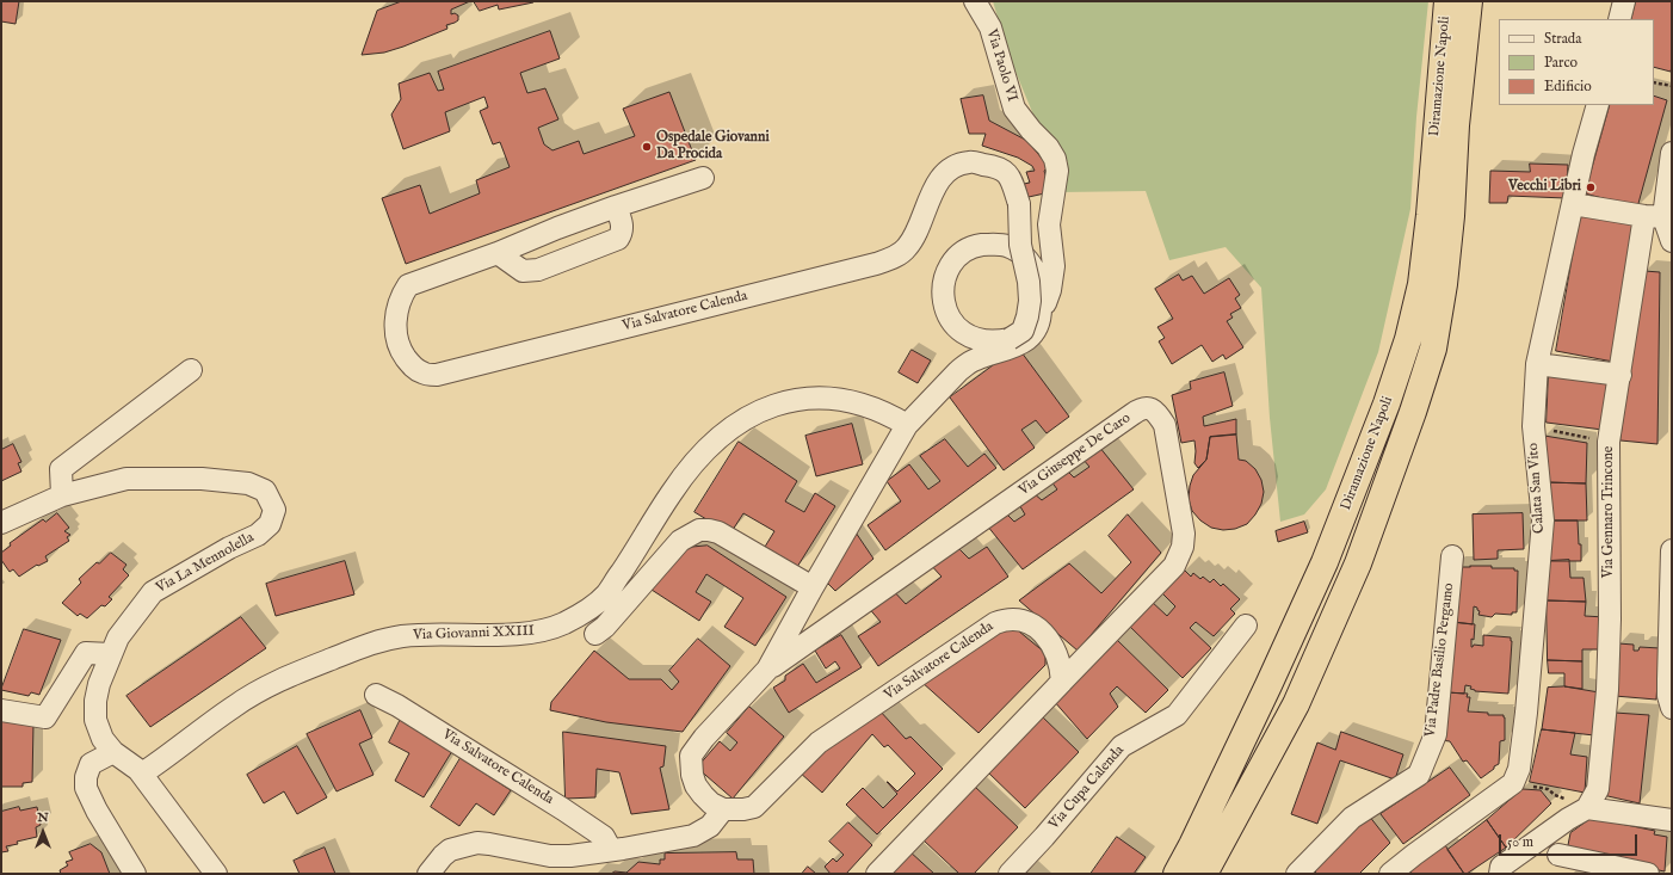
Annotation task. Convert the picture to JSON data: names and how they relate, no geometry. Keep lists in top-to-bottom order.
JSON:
{
  "streets": {
    "highway": ["Diramazione Napoli"],
    "street": [
      "Via Paolo VI",
      "Via Salvatore Calenda",
      "Via Giuseppe De Caro",
      "Calata San Vito",
      "Via Gennaro Trincone",
      "Via La Mennolella",
      "Via Giovanni XXIII",
      "Via Padre Basilio Pergamo",
      "Via Cupa Calenda"
    ]
  },
  "crossings": [
    ["Via Paolo VI", "Via Salvatore Calenda"],
    ["Via Salvatore Calenda", "Via Giuseppe De Caro"],
    ["Via La Mennolella", "Via Giovanni XXIII"]
  ],
  "places": ["Ospedale Giovanni Da Procida", "Vecchi Libri"],
  "legend": ["Strada", "Parco", "Edificio"],
  "scale_bar": "50 m",
  "north": "top"
}
